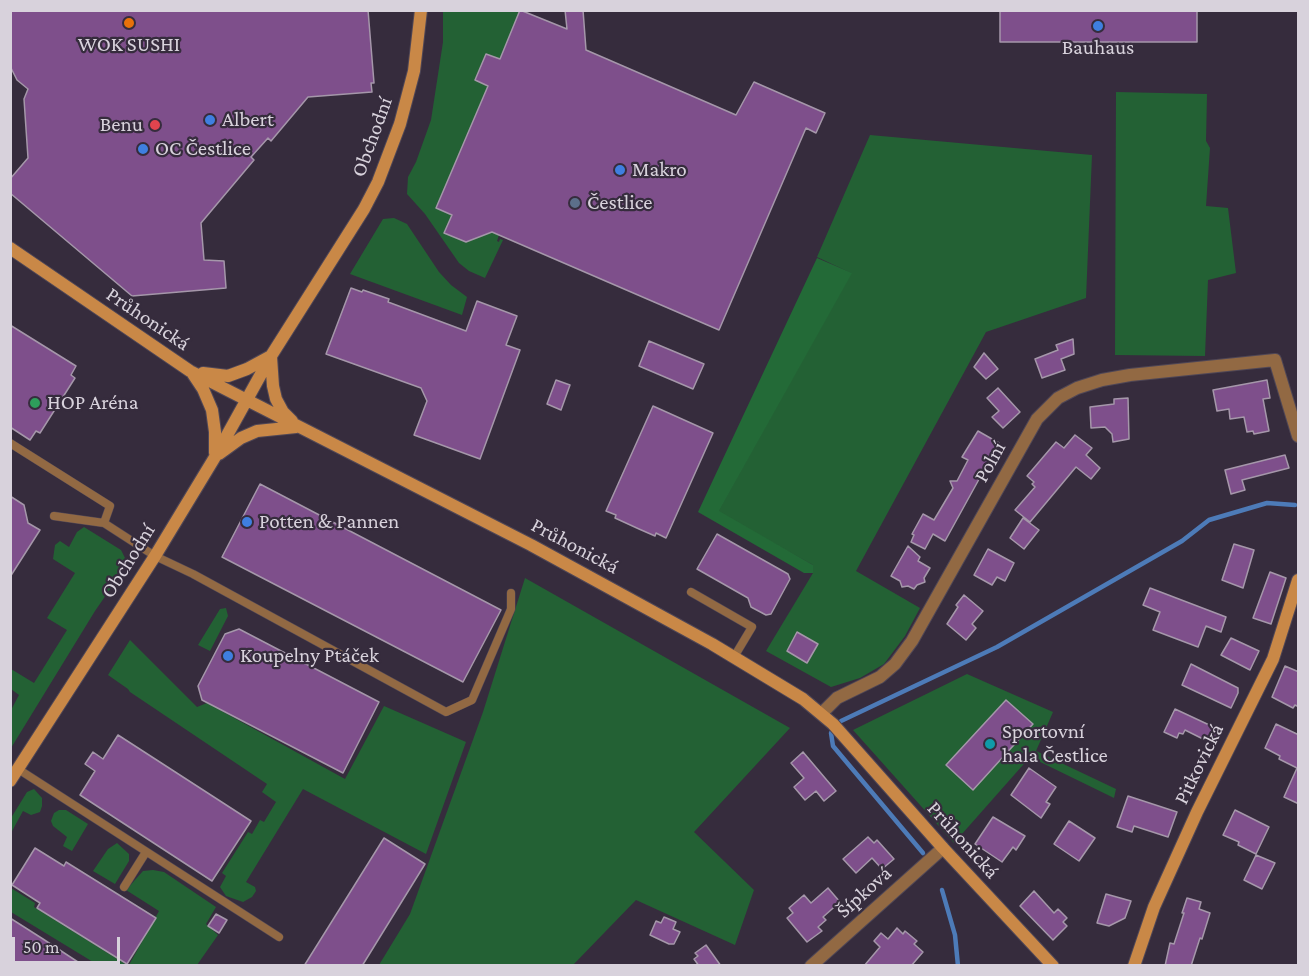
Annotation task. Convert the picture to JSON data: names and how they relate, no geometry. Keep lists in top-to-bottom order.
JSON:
{
  "streets": {
    "street": [
      "Obchodní",
      "Průhonická",
      "Polní",
      "Pitkovická",
      "Šípková"
    ]
  },
  "crossings": [
    ["Obchodní", "Průhonická"],
    ["Průhonická", "Polní"],
    ["Průhonická", "Šípková"]
  ],
  "places": [
    "WOK SUSHI",
    "Bauhaus",
    "Albert",
    "Benu",
    "OC Čestlice",
    "Makro",
    "Čestlice",
    "HOP Aréna",
    "Potten & Pannen",
    "Koupelny Ptáček",
    "Sportovní hala Čestlice"
  ],
  "scale_bar": "50 m"
}
